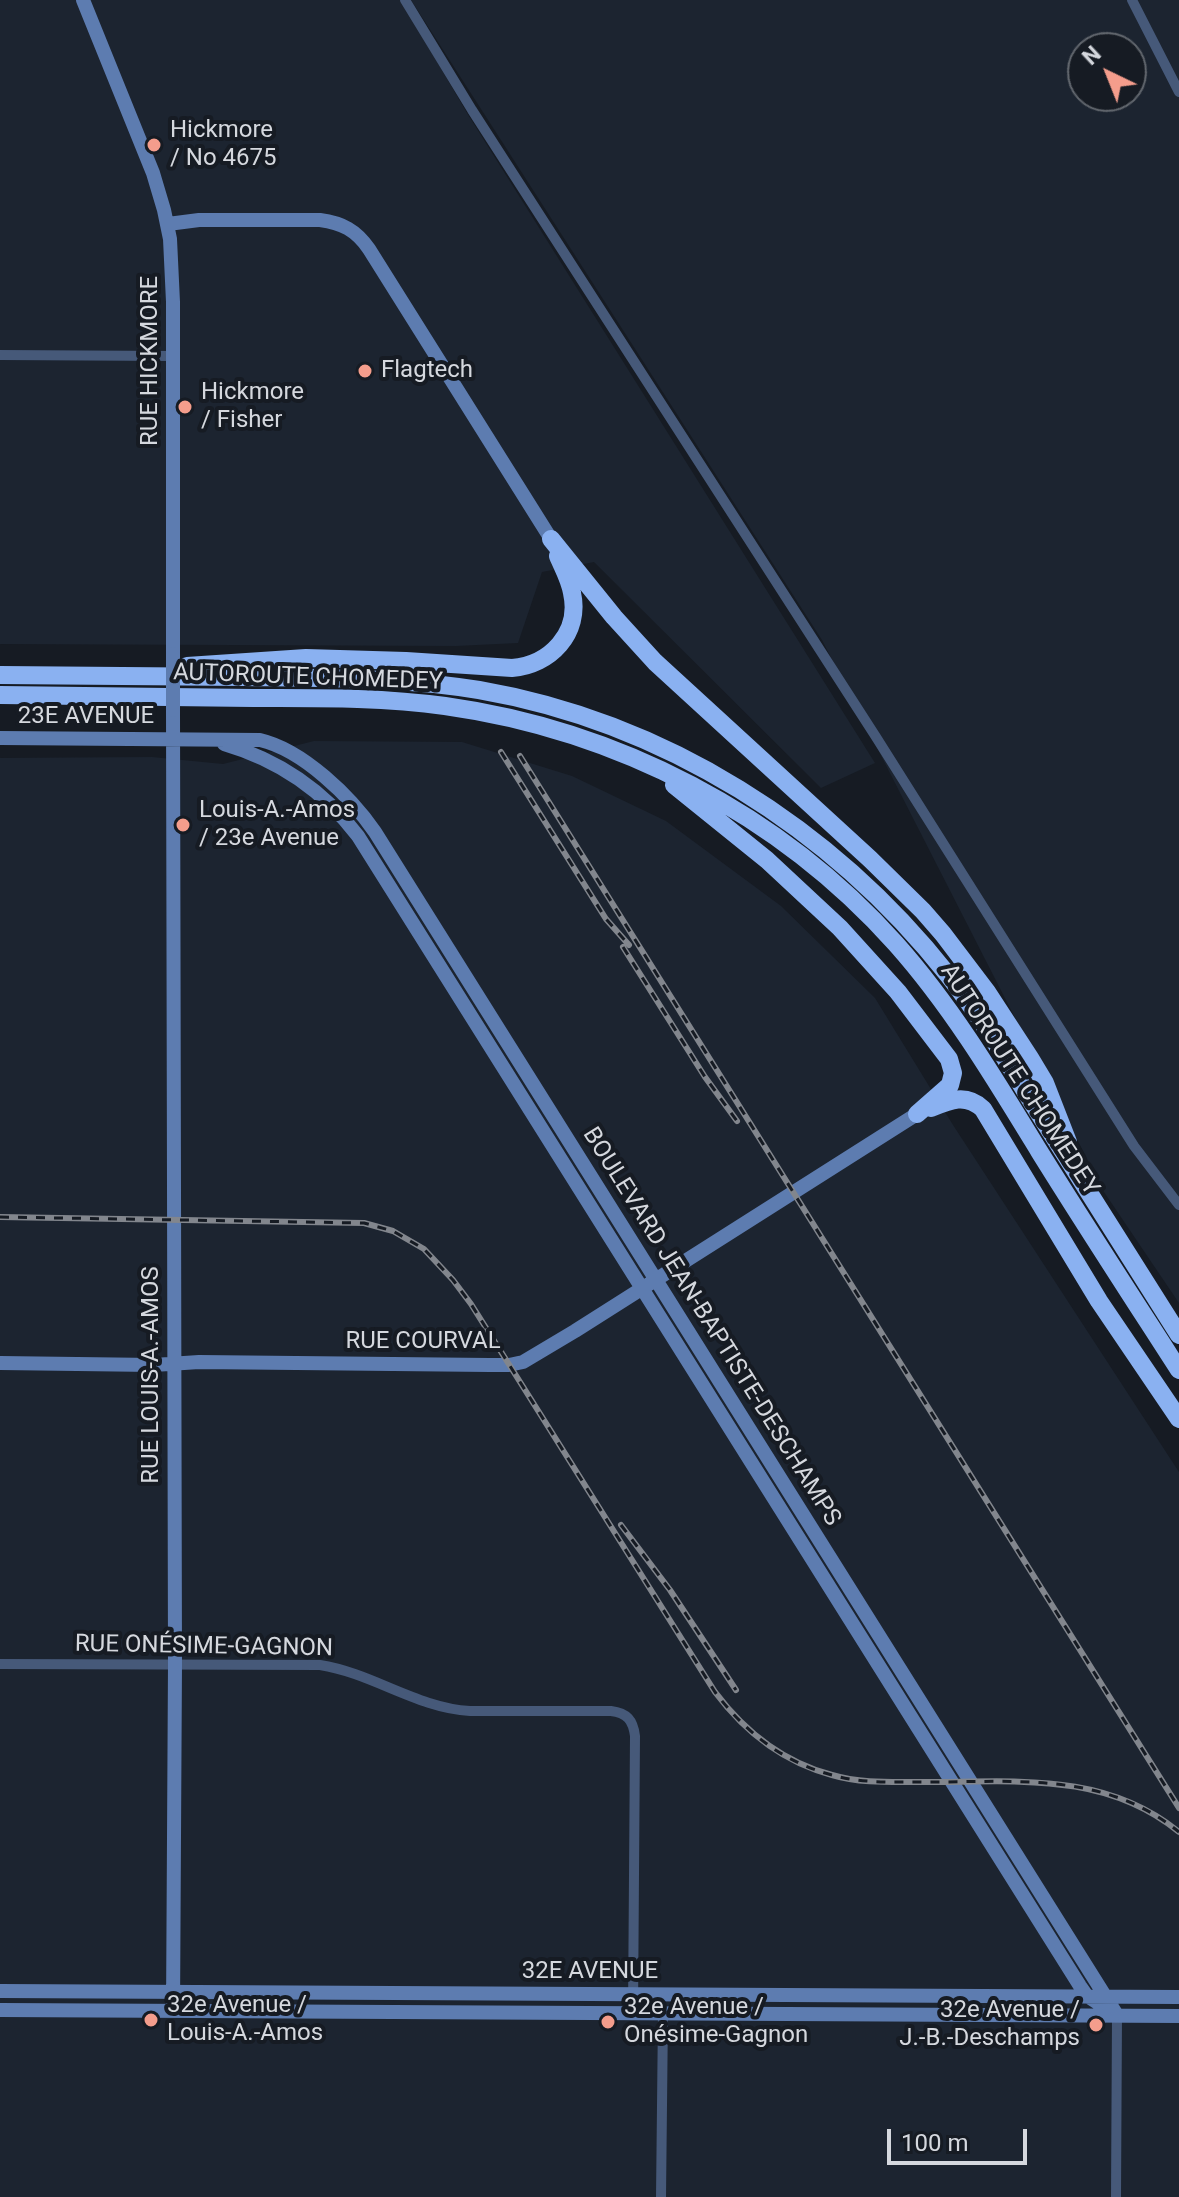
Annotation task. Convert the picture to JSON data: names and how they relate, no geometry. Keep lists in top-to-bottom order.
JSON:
{
  "streets": {
    "highway": ["AUTOROUTE CHOMEDEY"],
    "street": [
      "RUE HICKMORE",
      "23E AVENUE",
      "BOULEVARD JEAN-BAPTISTE-DESCHAMPS",
      "RUE COURVAL",
      "RUE LOUIS-A.-AMOS",
      "RUE ONÉSIME-GAGNON",
      "32E AVENUE"
    ]
  },
  "crossings": [
    ["RUE HICKMORE", "23E AVENUE"],
    ["RUE HICKMORE", "BOULEVARD JEAN-BAPTISTE-DESCHAMPS"],
    ["RUE HICKMORE", "RUE LOUIS-A.-AMOS"],
    ["23E AVENUE", "BOULEVARD JEAN-BAPTISTE-DESCHAMPS"],
    ["23E AVENUE", "RUE LOUIS-A.-AMOS"],
    ["BOULEVARD JEAN-BAPTISTE-DESCHAMPS", "RUE COURVAL"],
    ["BOULEVARD JEAN-BAPTISTE-DESCHAMPS", "RUE LOUIS-A.-AMOS"],
    ["BOULEVARD JEAN-BAPTISTE-DESCHAMPS", "32E AVENUE"],
    ["RUE COURVAL", "RUE LOUIS-A.-AMOS"],
    ["RUE LOUIS-A.-AMOS", "RUE ONÉSIME-GAGNON"],
    ["RUE LOUIS-A.-AMOS", "32E AVENUE"],
    ["RUE ONÉSIME-GAGNON", "32E AVENUE"]
  ],
  "places": [
    "Hickmore / No 4675",
    "Flagtech",
    "Hickmore / Fisher",
    "Louis-A.-Amos / 23e Avenue",
    "32e Avenue / Louis-A.-Amos",
    "32e Avenue / Onésime-Gagnon",
    "32e Avenue / J.-B.-Deschamps"
  ],
  "scale_bar": "100 m",
  "north": "top left"
}
